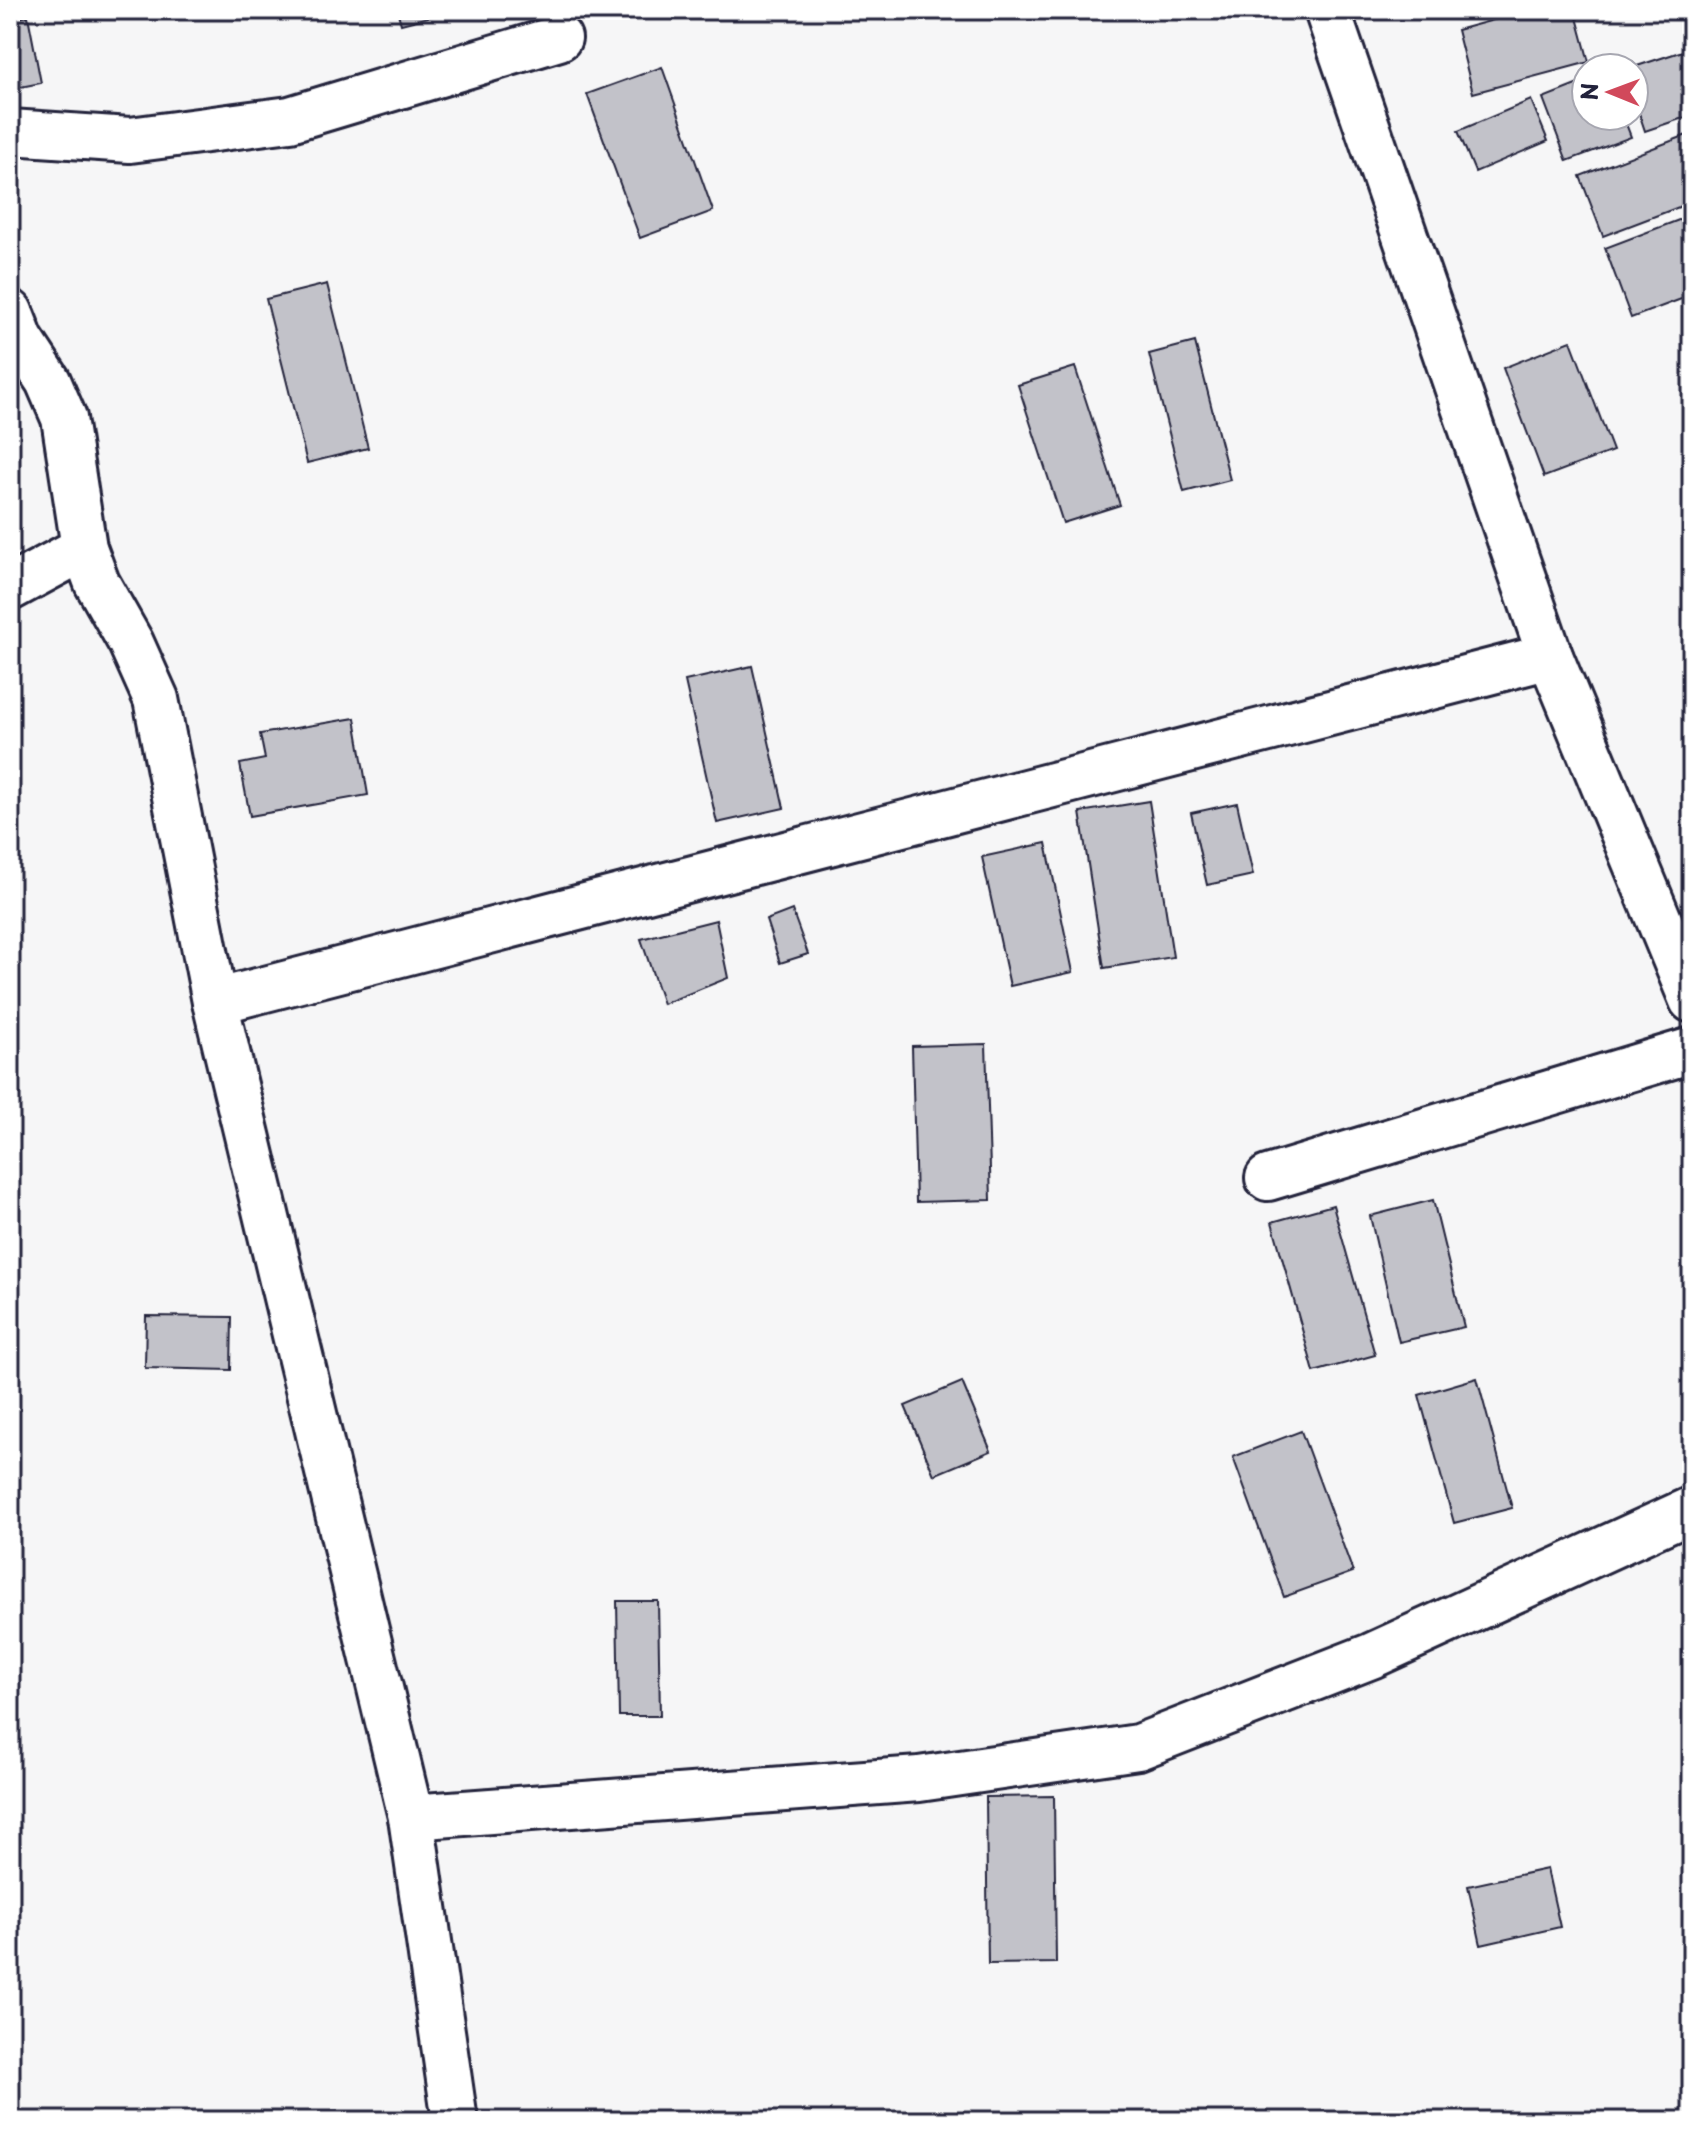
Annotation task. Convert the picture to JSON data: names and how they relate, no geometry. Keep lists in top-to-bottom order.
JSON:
{
  "north": "left"
}
